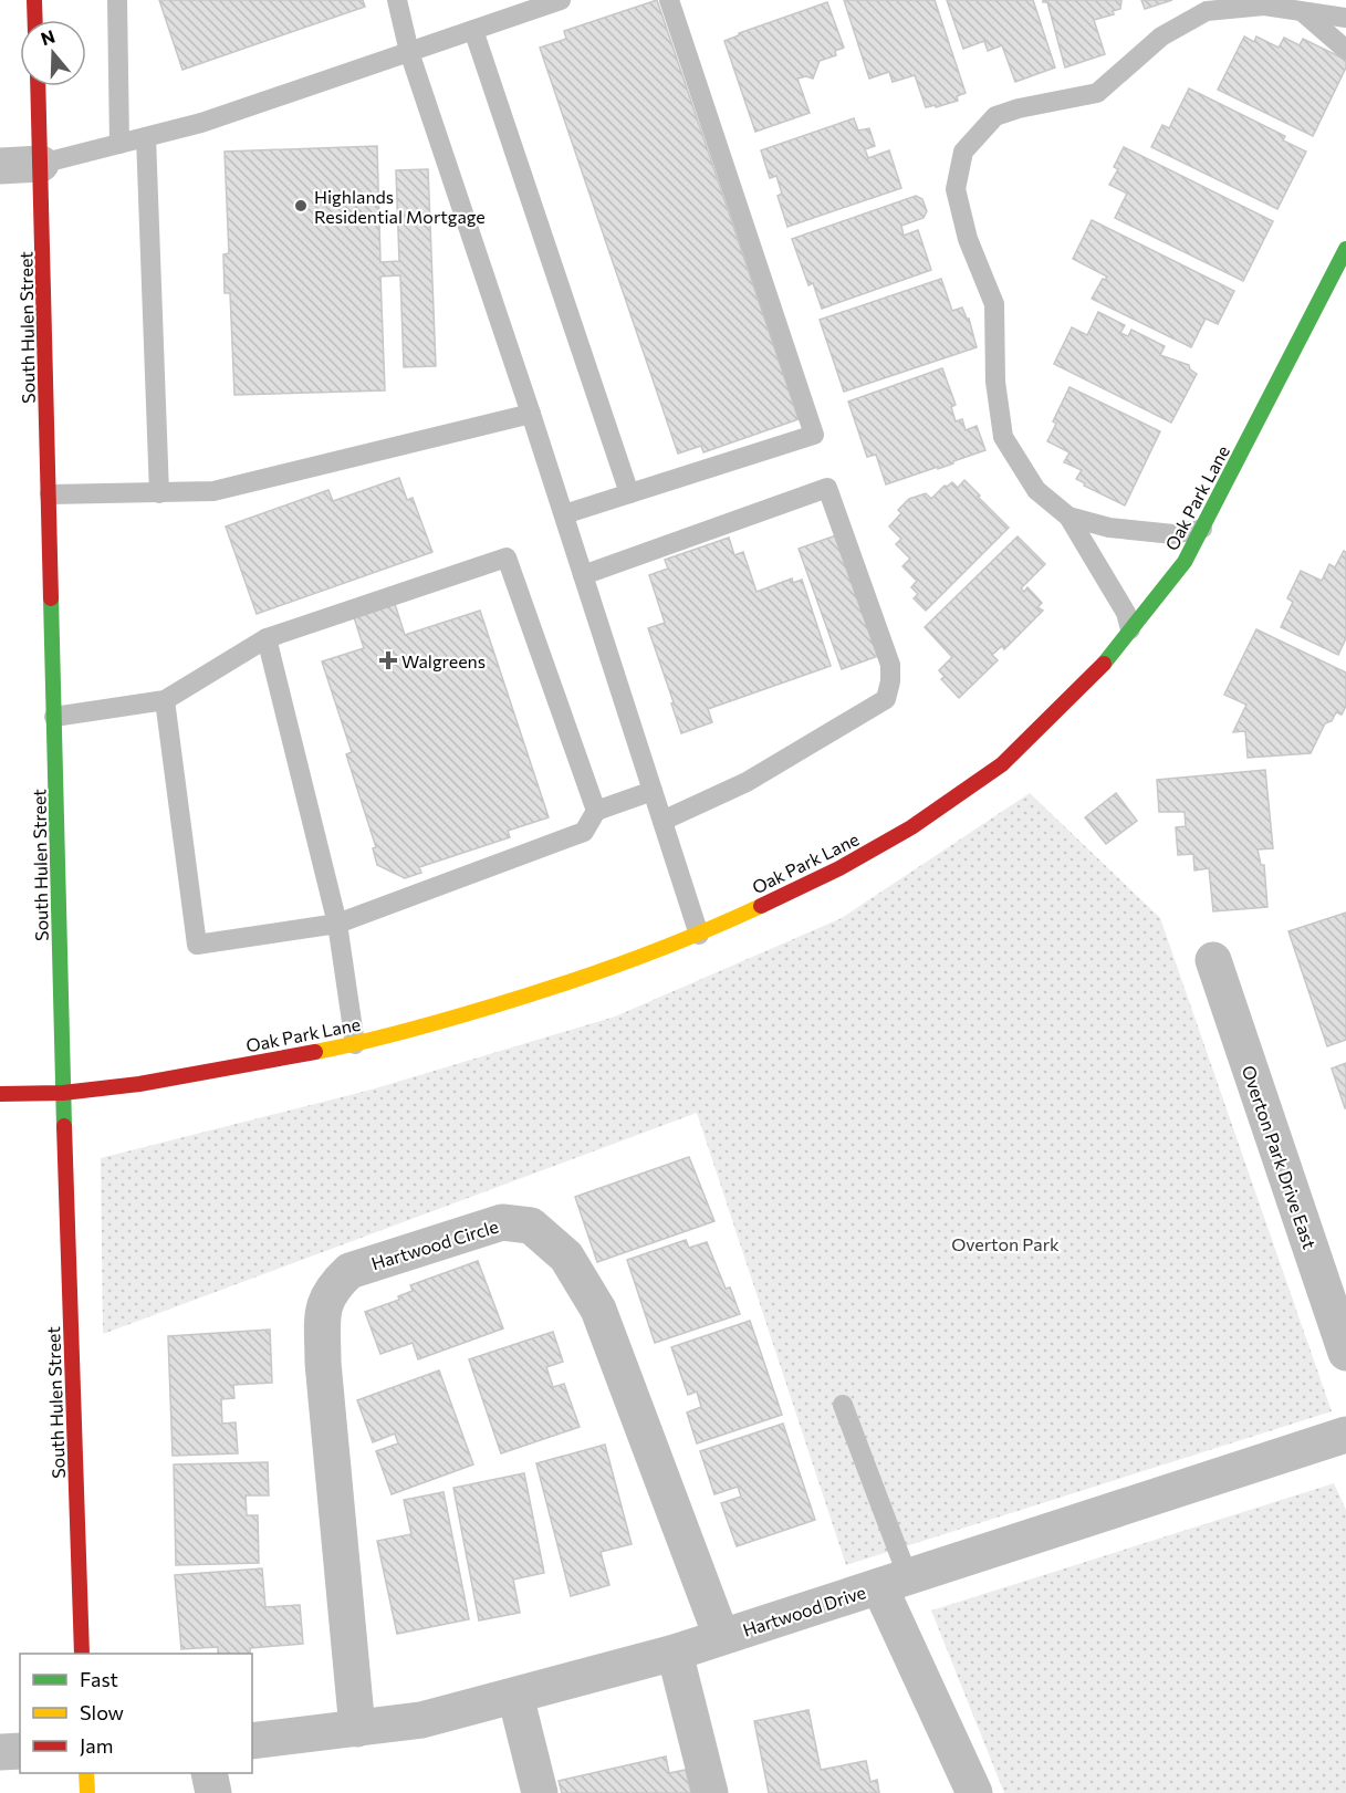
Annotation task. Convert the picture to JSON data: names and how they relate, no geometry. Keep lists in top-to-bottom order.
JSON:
{
  "streets": {
    "street": [
      "South Hulen Street",
      "Oak Park Lane",
      "Overton Park Drive East",
      "Hartwood Circle",
      "Hartwood Drive"
    ]
  },
  "crossings": [
    ["South Hulen Street", "Oak Park Lane"],
    ["Hartwood Circle", "Hartwood Drive"]
  ],
  "parks": ["Overton Park"],
  "places": {
    "other": ["Highlands Residential Mortgage"],
    "health": ["Walgreens"]
  },
  "legend": ["Fast", "Slow", "Jam"],
  "north": "top"
}
